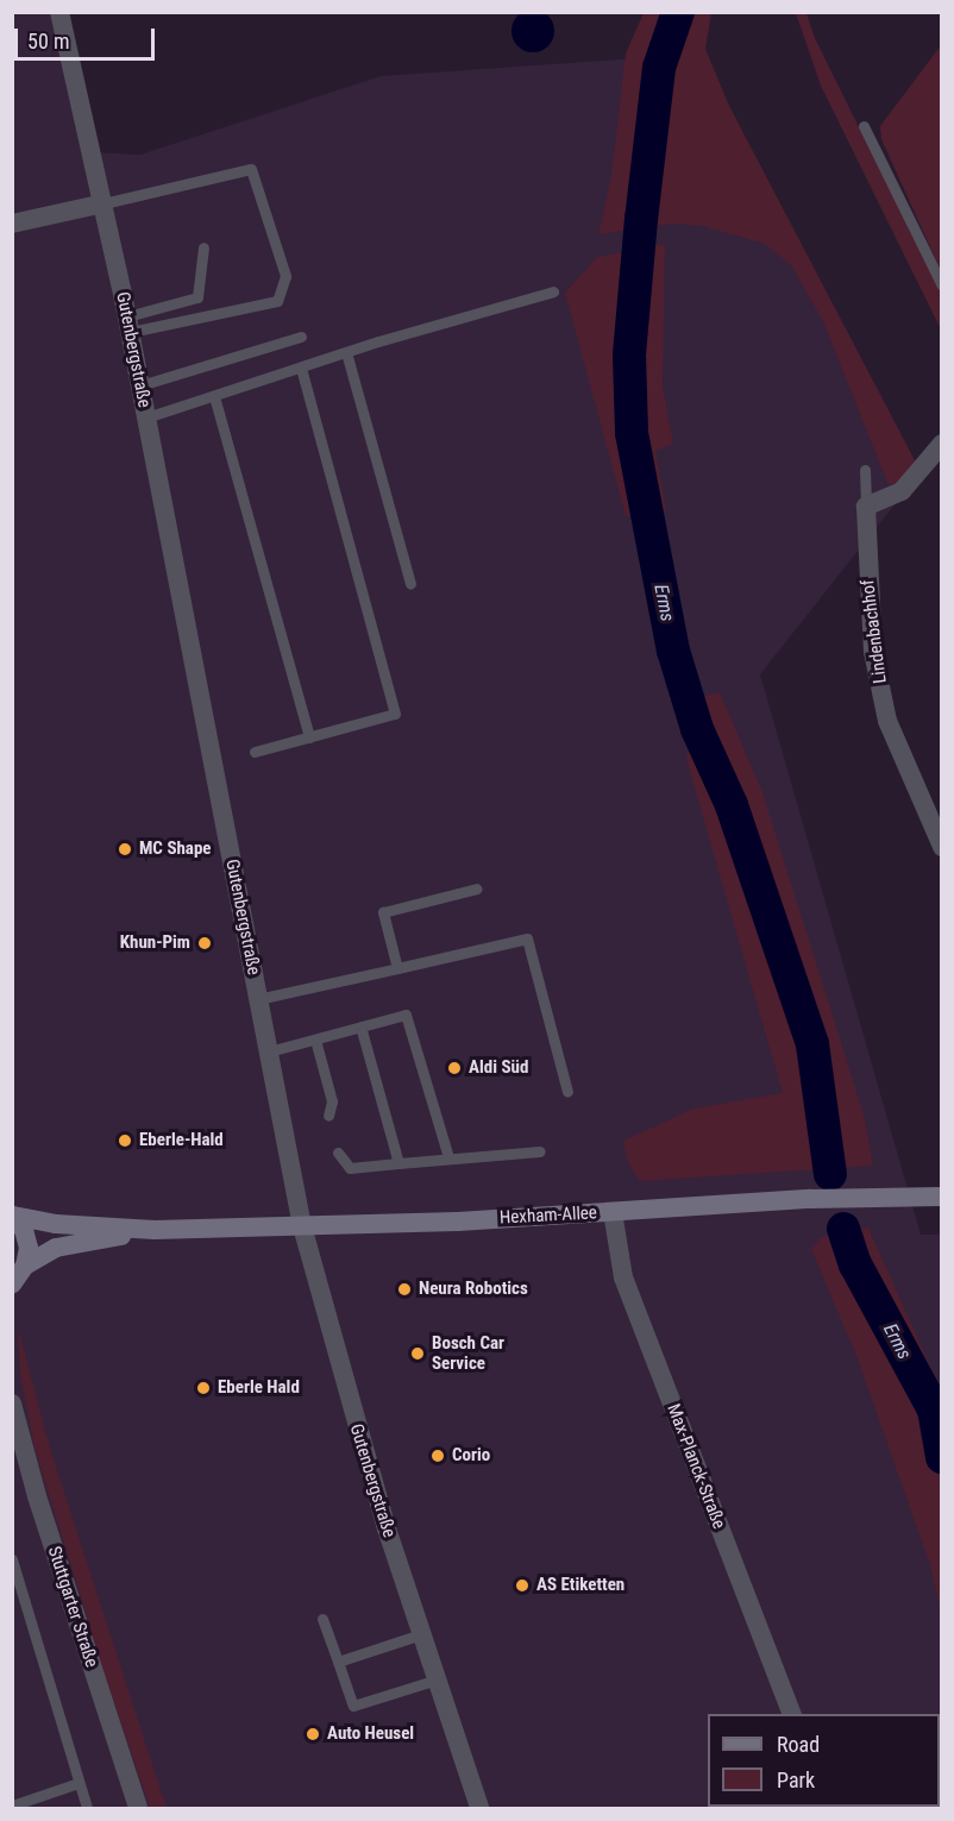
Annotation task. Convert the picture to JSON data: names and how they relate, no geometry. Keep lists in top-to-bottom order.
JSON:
{
  "streets": {
    "main road": ["Hexham-Allee"],
    "street": [
      "Gutenbergstraße",
      "Lindenbachhof",
      "Max-Planck-Straße",
      "Stuttgarter Straße"
    ]
  },
  "crossings": [
    ["Gutenbergstraße", "Hexham-Allee"],
    ["Hexham-Allee", "Max-Planck-Straße"]
  ],
  "water": ["Erms"],
  "places": [
    "MC Shape",
    "Khun-Pim",
    "Aldi Süd",
    "Eberle-Hald",
    "Neura Robotics",
    "Bosch Car Service",
    "Eberle Hald",
    "Corio",
    "AS Etiketten",
    "Auto Heusel"
  ],
  "legend": ["Road", "Park"],
  "scale_bar": "50 m"
}
